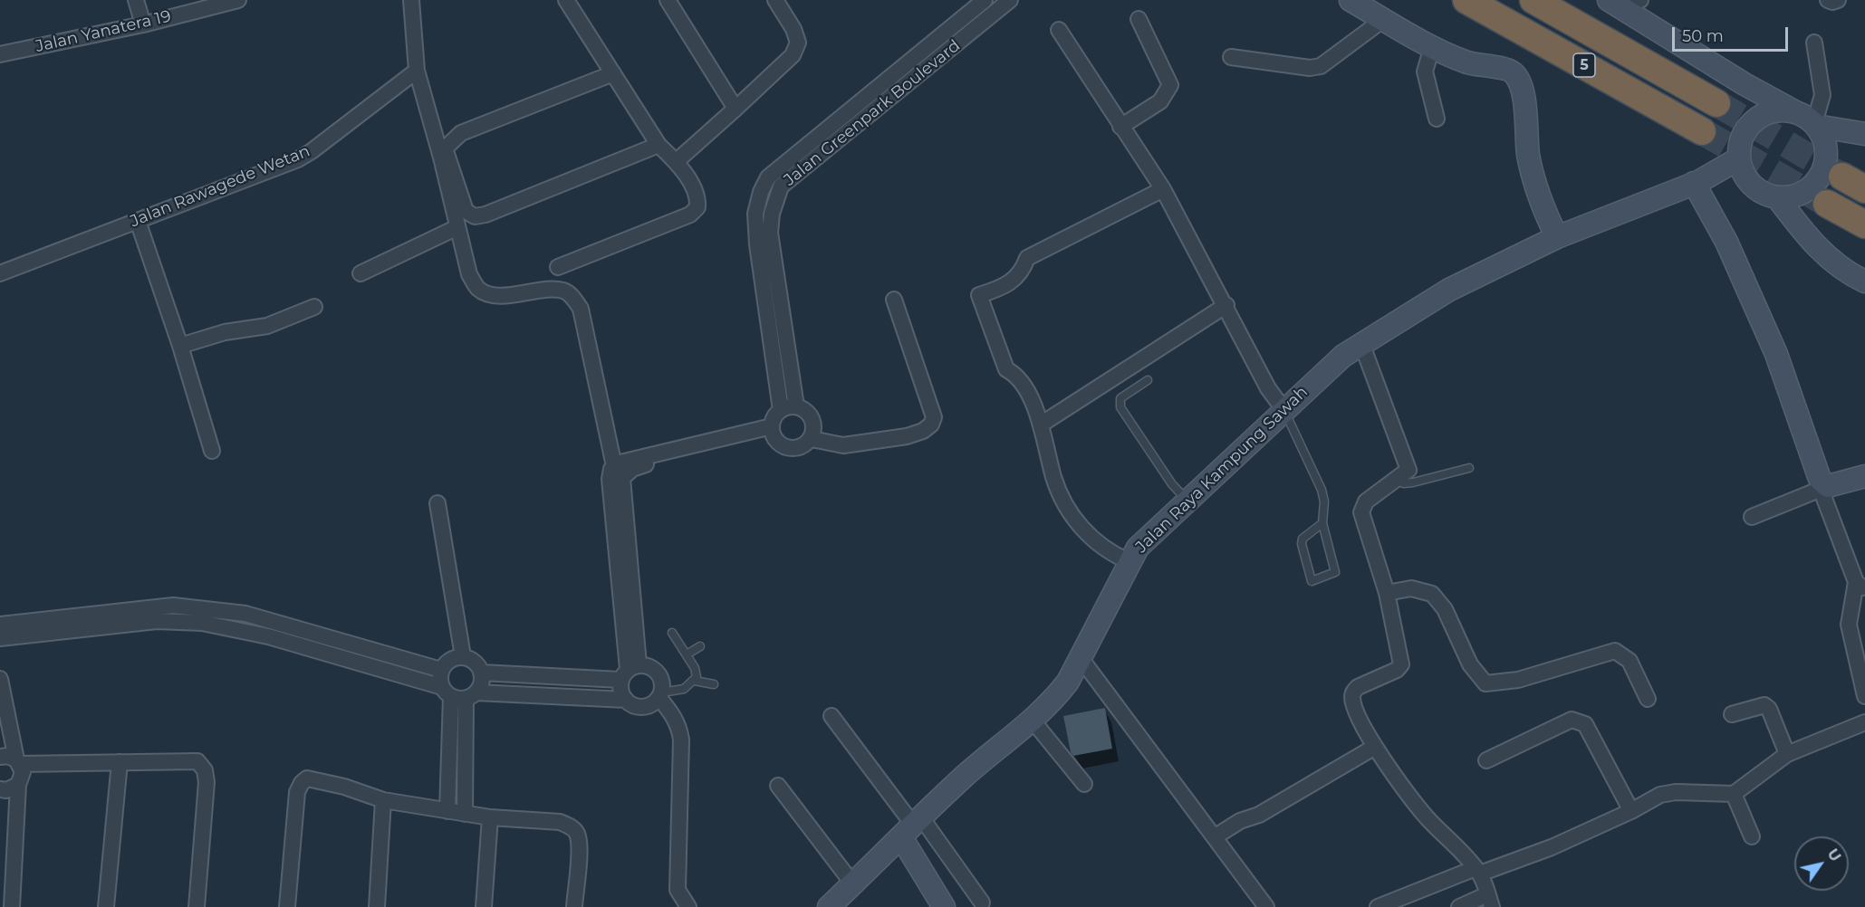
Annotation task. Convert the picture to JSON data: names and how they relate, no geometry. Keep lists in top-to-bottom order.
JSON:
{
  "streets": {
    "highway": ["5"],
    "street": [
      "Jalan Yanatera 19",
      "Jalan Greenpark Boulevard",
      "Jalan Rawagede Wetan",
      "Jalan Raya Kampung Sawah"
    ]
  },
  "scale_bar": "50 m",
  "north": "top right"
}
